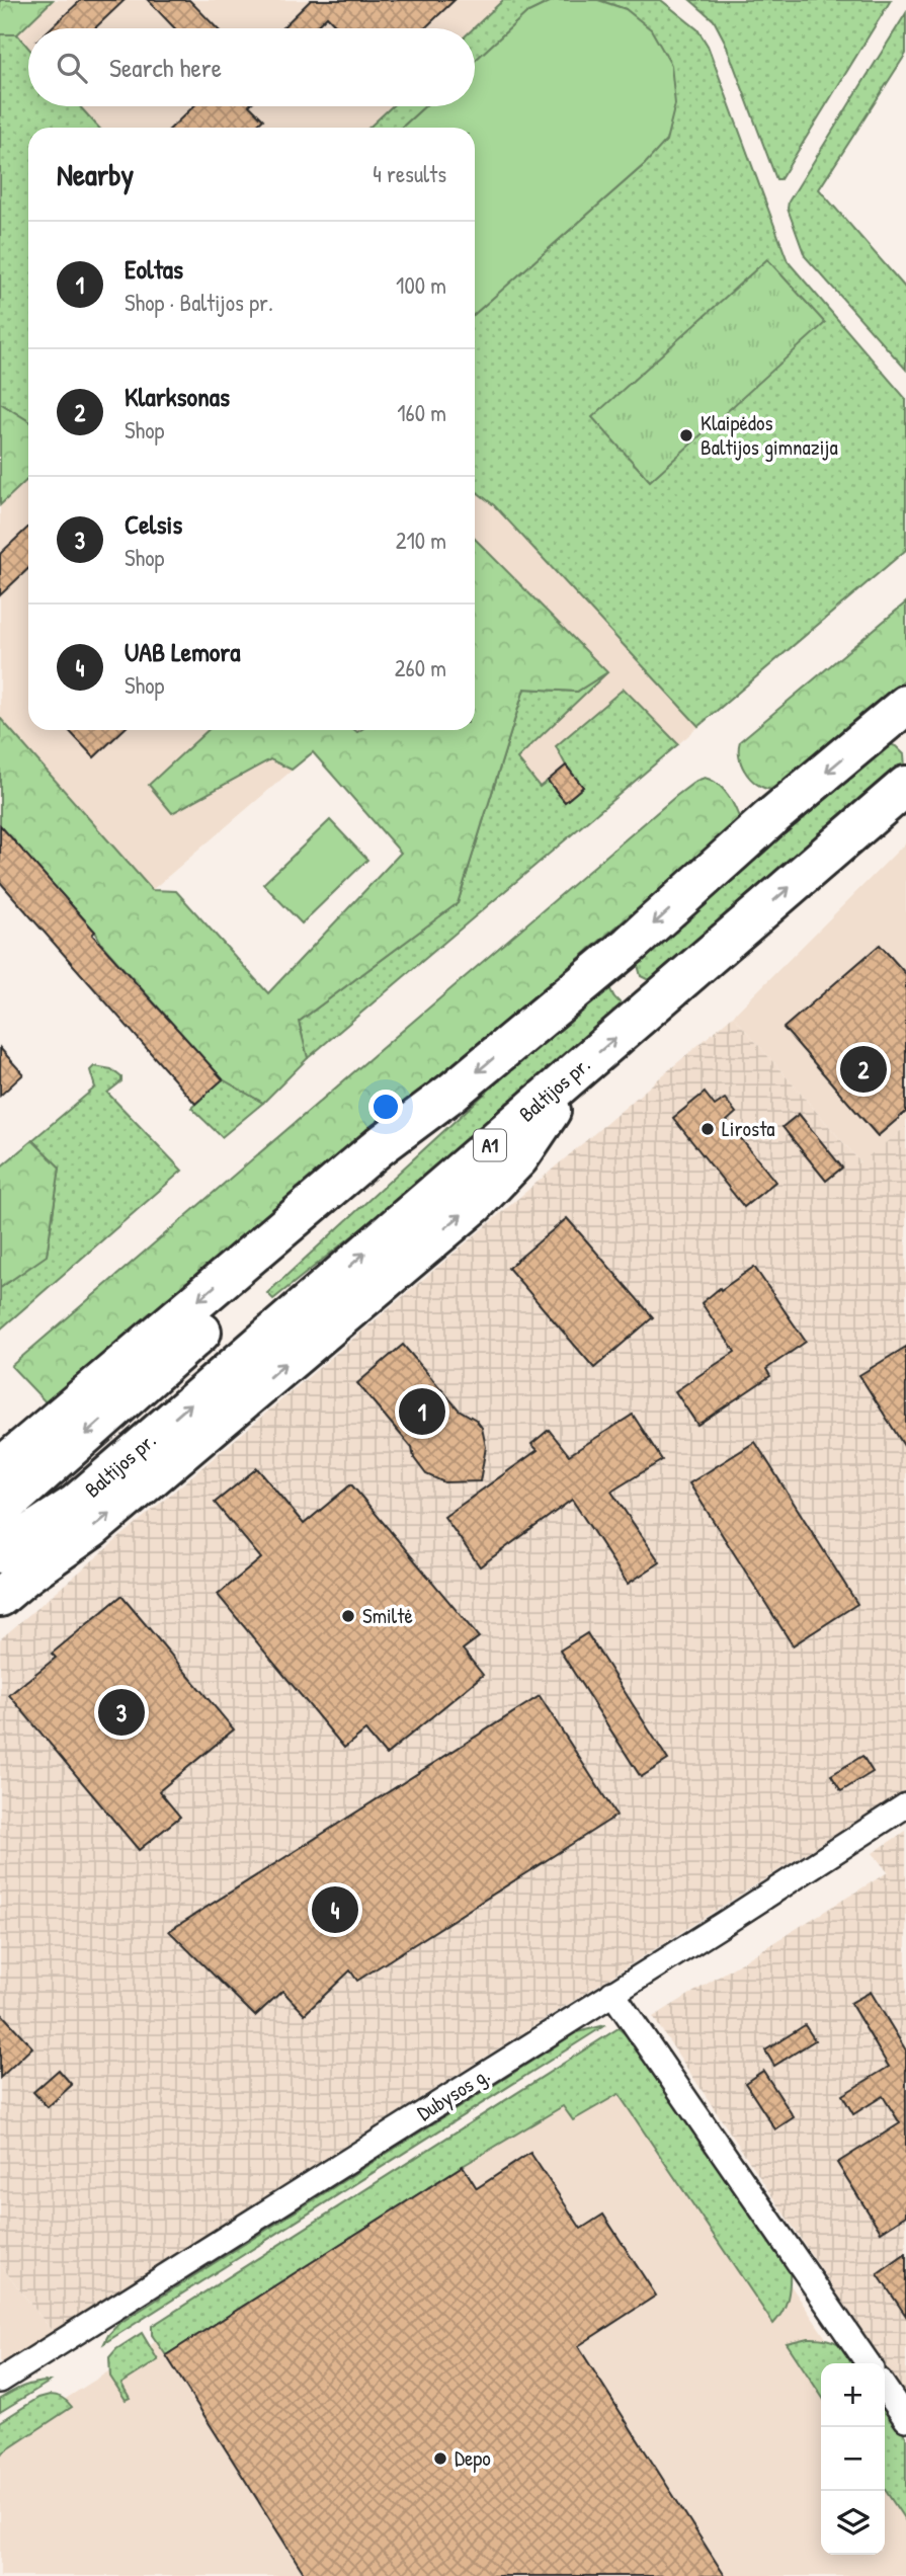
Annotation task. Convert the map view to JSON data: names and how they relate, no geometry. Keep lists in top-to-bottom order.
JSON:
{
  "streets": {
    "highway": ["Baltijos pr.", "A1"],
    "street": ["Dubysos g."]
  },
  "places": [
    "Klaipėdos Baltijos gimnazija",
    "Lirosta",
    "Smiltė",
    "Depo"
  ],
  "page": {
    "search": "Search here",
    "heading": ["Nearby", "4 results"],
    "list": [
      {
        "mark": "1",
        "name": "Eoltas",
        "note": "Shop · Baltijos pr.",
        "value": "100 m"
      },
      {
        "mark": "2",
        "name": "Klarksonas",
        "note": "Shop",
        "value": "160 m"
      },
      {
        "mark": "3",
        "name": "Celsis",
        "note": "Shop",
        "value": "210 m"
      },
      {
        "mark": "4",
        "name": "UAB Lemora",
        "note": "Shop",
        "value": "260 m"
      }
    ],
    "pins": [
      "2",
      "1",
      "3",
      "4"
    ],
    "map_buttons": ["+", "−"]
  }
}
